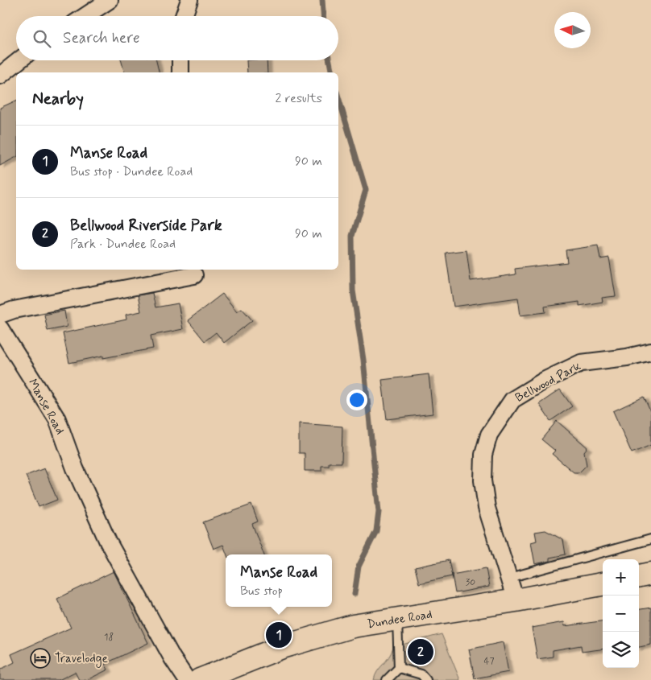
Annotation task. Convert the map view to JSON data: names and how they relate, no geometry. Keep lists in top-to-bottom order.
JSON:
{
  "streets": {
    "main road": ["Dundee Road"],
    "street": ["Bellwood Park", "Manse Road"]
  },
  "crossings": [
    ["Bellwood Park", "Dundee Road"]
  ],
  "places": {
    "hotel": ["Travelodge"]
  },
  "house_numbers": ["30", "18", "47"],
  "north": "left",
  "page": {
    "search": "Search here",
    "heading": ["Nearby", "2 results"],
    "list": [
      {
        "mark": "1",
        "name": "Manse Road",
        "note": "Bus stop · Dundee Road",
        "value": "90 m"
      },
      {
        "mark": "2",
        "name": "Bellwood Riverside Park",
        "note": "Park · Dundee Road",
        "value": "90 m"
      }
    ],
    "popup": ["Manse Road", "Bus stop"],
    "map_buttons": ["+", "−"],
    "pins": ["1", "2"]
  }
}
